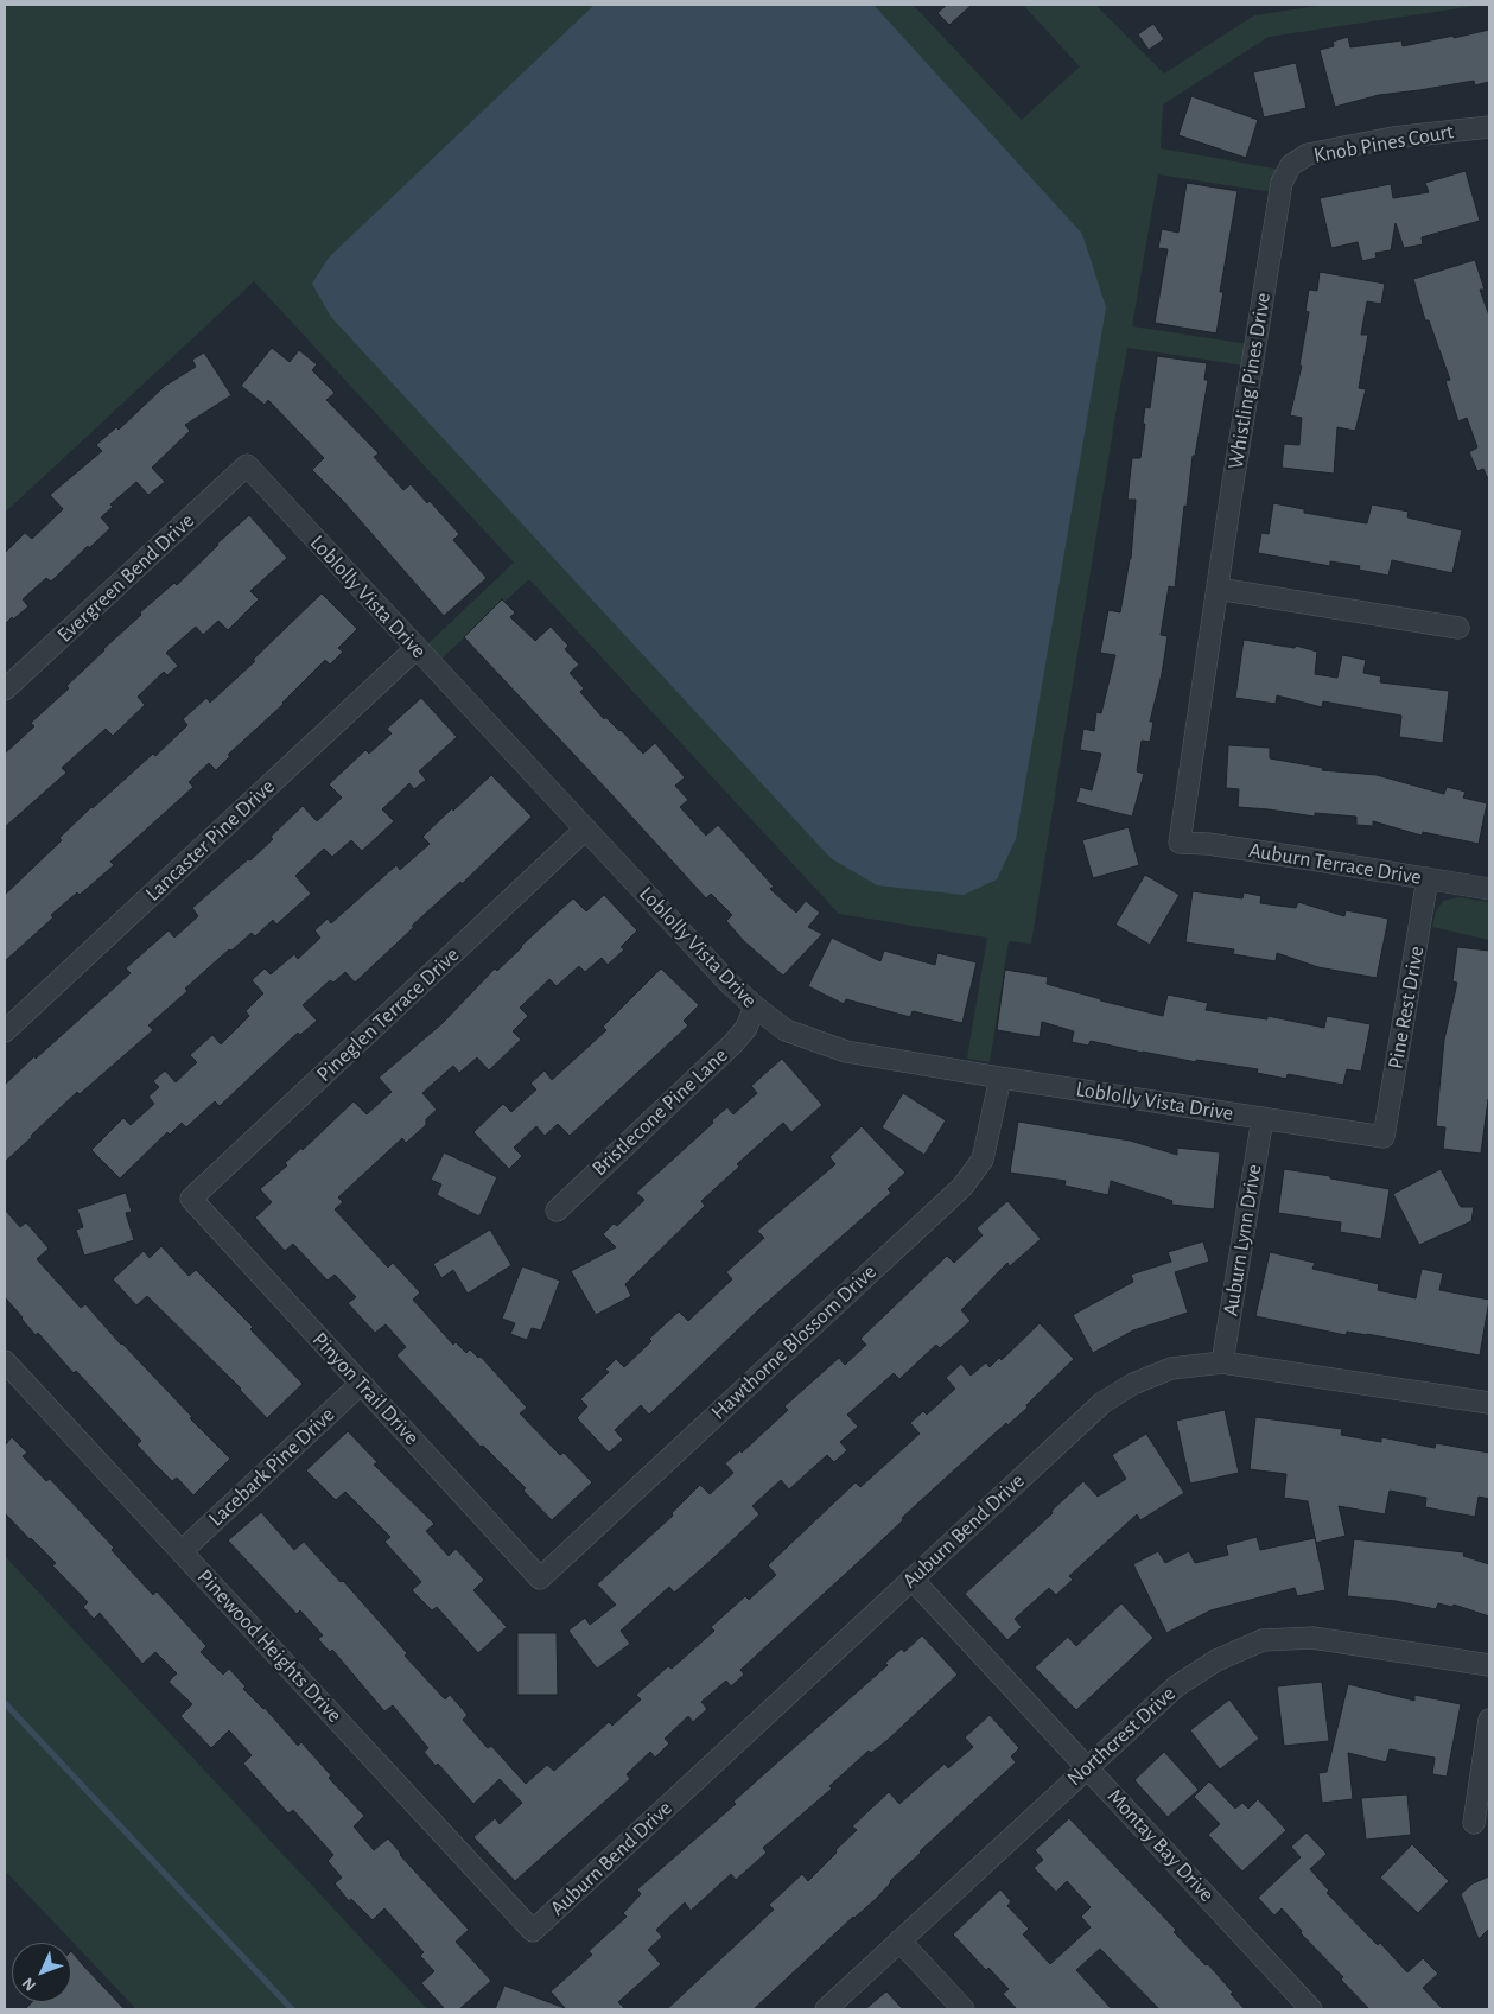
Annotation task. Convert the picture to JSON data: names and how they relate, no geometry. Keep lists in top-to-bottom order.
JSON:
{
  "streets": {
    "street": [
      "Knob Pines Court",
      "Whistling Pines Drive",
      "Evergreen Bend Drive",
      "Loblolly Vista Drive",
      "Lancaster Pine Drive",
      "Auburn Terrace Drive",
      "Pine Rest Drive",
      "Pineglen Terrace Drive",
      "Bristlecone Pine Lane",
      "Auburn Lynn Drive",
      "Hawthorne Blossom Drive",
      "Pinyon Trail Drive",
      "Lacebark Pine Drive",
      "Auburn Bend Drive",
      "Pinewood Heights Drive",
      "Northcrest Drive",
      "Montay Bay Drive"
    ]
  },
  "crossings": [
    ["Knob Pines Court", "Whistling Pines Drive"],
    ["Whistling Pines Drive", "Auburn Terrace Drive"],
    ["Evergreen Bend Drive", "Loblolly Vista Drive"],
    ["Loblolly Vista Drive", "Lancaster Pine Drive"],
    ["Loblolly Vista Drive", "Pine Rest Drive"],
    ["Loblolly Vista Drive", "Pineglen Terrace Drive"],
    ["Loblolly Vista Drive", "Bristlecone Pine Lane"],
    ["Loblolly Vista Drive", "Auburn Lynn Drive"],
    ["Loblolly Vista Drive", "Hawthorne Blossom Drive"],
    ["Auburn Terrace Drive", "Pine Rest Drive"],
    ["Pineglen Terrace Drive", "Pinyon Trail Drive"],
    ["Auburn Lynn Drive", "Auburn Bend Drive"],
    ["Hawthorne Blossom Drive", "Pinyon Trail Drive"],
    ["Pinyon Trail Drive", "Lacebark Pine Drive"],
    ["Lacebark Pine Drive", "Pinewood Heights Drive"],
    ["Auburn Bend Drive", "Pinewood Heights Drive"],
    ["Auburn Bend Drive", "Montay Bay Drive"],
    ["Northcrest Drive", "Montay Bay Drive"]
  ],
  "north": "bottom left"
}
